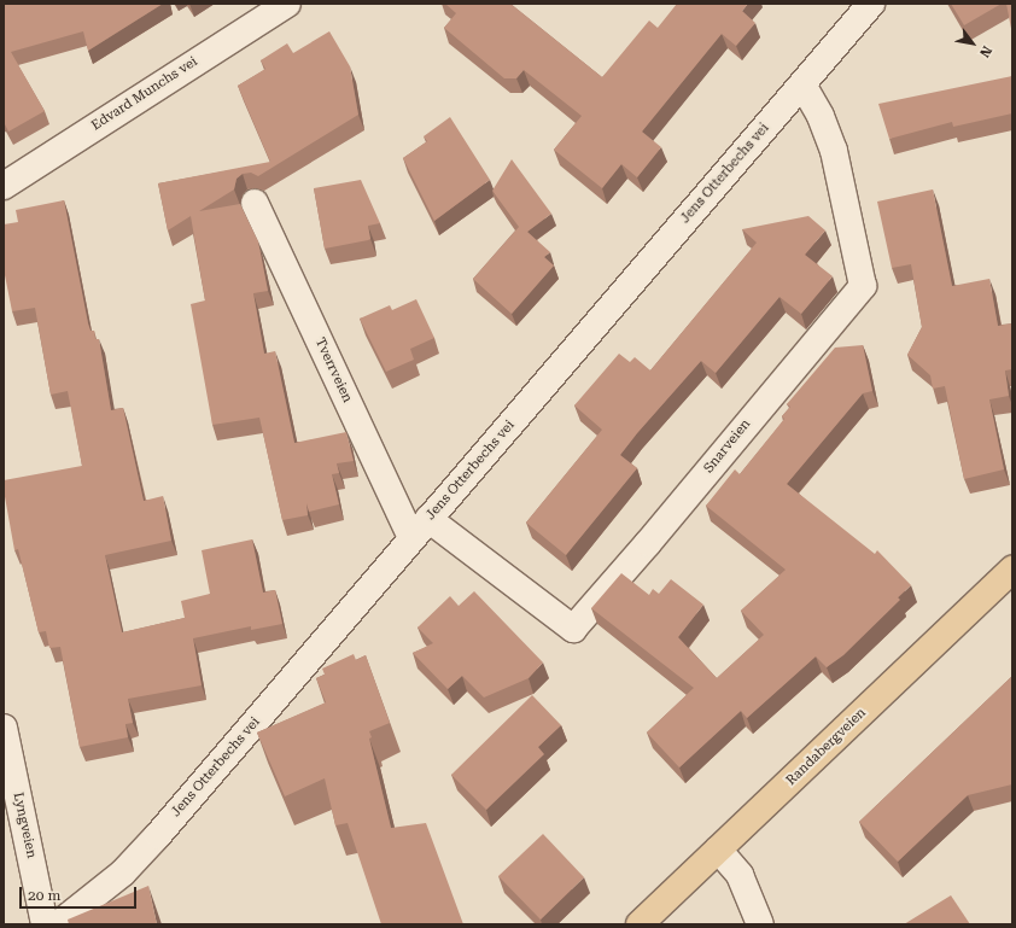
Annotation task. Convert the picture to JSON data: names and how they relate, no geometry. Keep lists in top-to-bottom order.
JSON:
{
  "streets": {
    "main road": ["Randabergveien"],
    "street": [
      "Edvard Munchs vei",
      "Jens Otterbechs vei",
      "Tverrveien",
      "Snarveien",
      "Lyngveien"
    ]
  },
  "crossings": [
    ["Jens Otterbechs vei", "Tverrveien"],
    ["Jens Otterbechs vei", "Snarveien"]
  ],
  "scale_bar": "20 m",
  "north": "bottom right"
}
